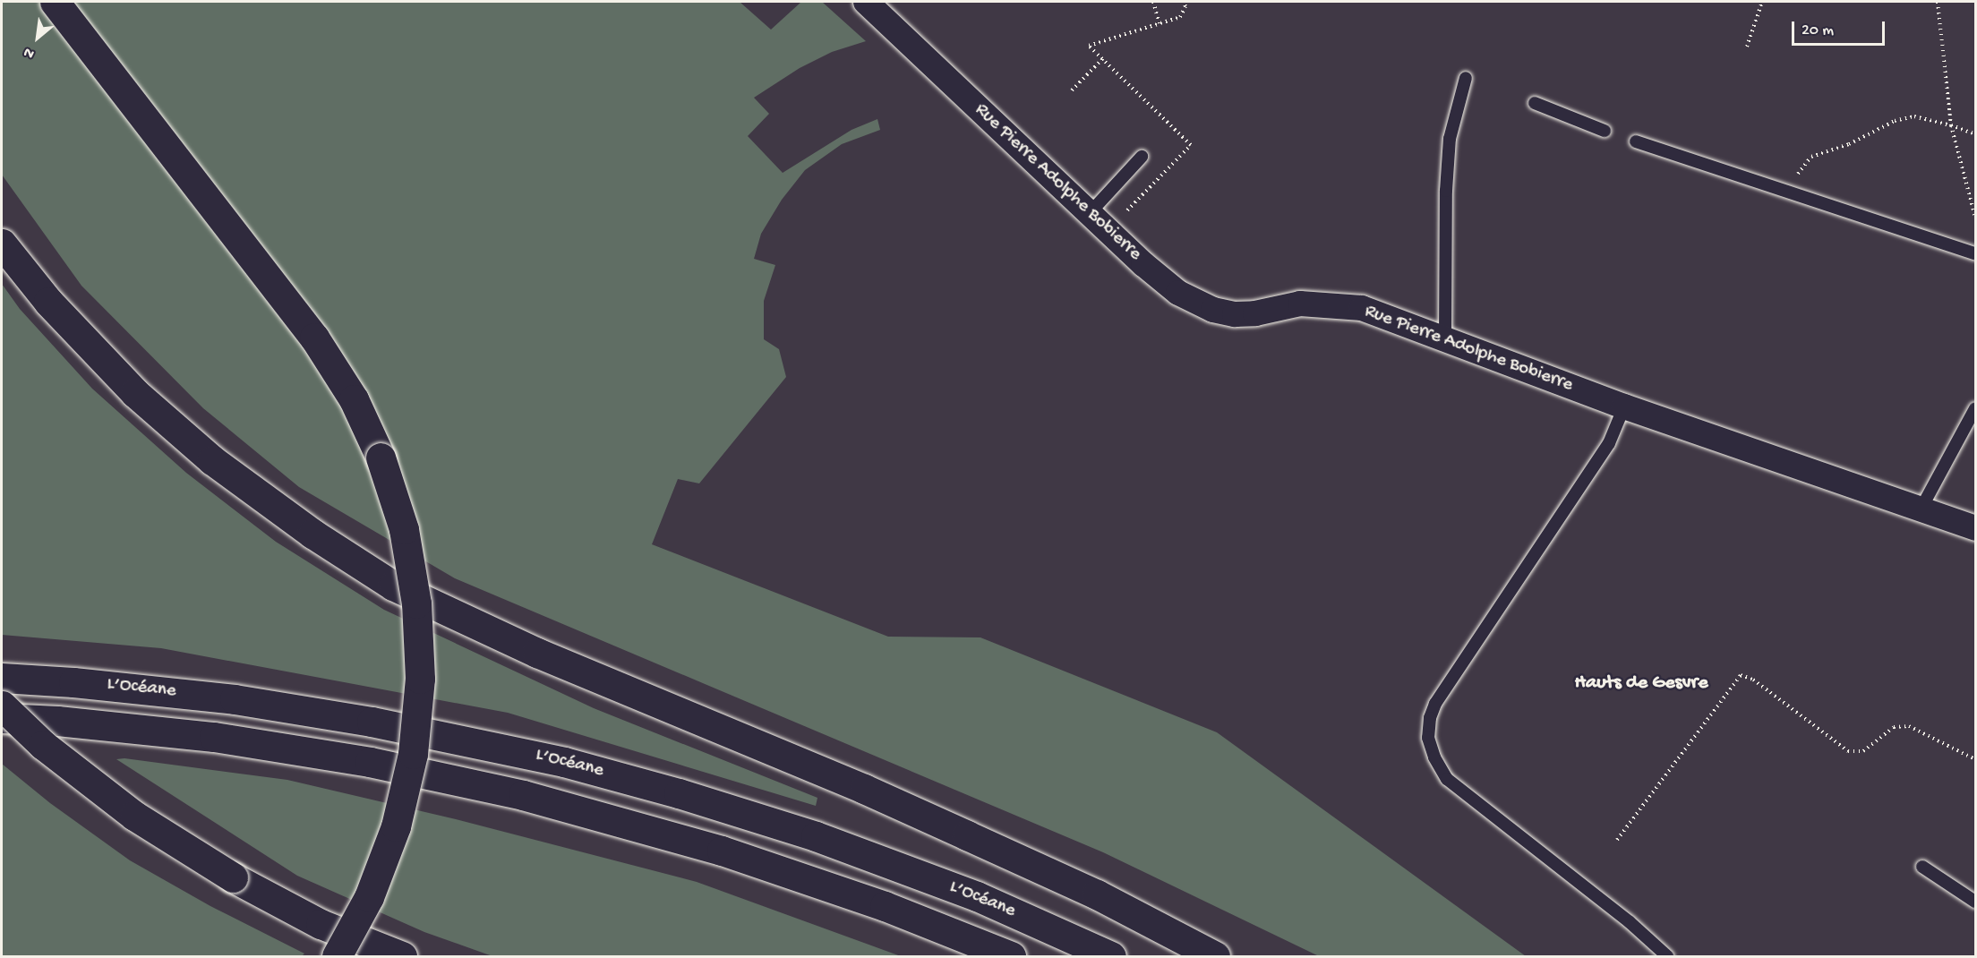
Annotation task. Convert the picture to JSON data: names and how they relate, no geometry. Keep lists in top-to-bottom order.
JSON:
{
  "streets": {
    "highway": ["L’Océane"],
    "street": ["Rue Pierre Adolphe Bobierre"]
  },
  "districts": ["Hauts de Gesvre"],
  "scale_bar": "20 m",
  "north": "bottom left"
}
